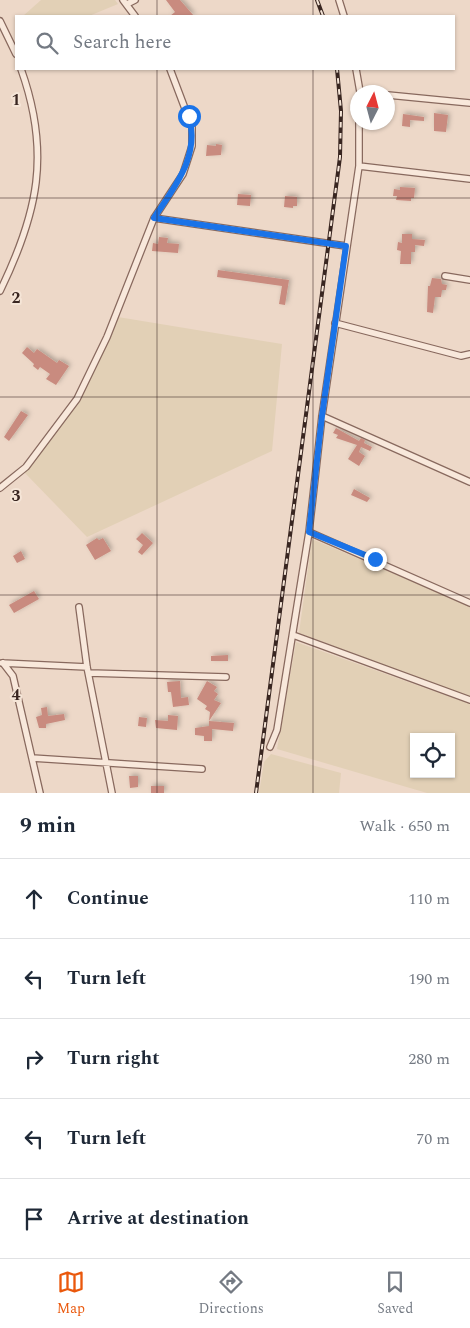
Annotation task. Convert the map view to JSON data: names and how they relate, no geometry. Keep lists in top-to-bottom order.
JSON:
{
  "north": "top",
  "page": {
    "search": "Search here",
    "heading": ["9 min", "Walk · 650 m"],
    "list": [
      ["Continue", "110 m"],
      ["Turn left", "190 m"],
      ["Turn right", "280 m"],
      ["Turn left", "70 m"],
      "Arrive at destination"
    ],
    "nav": ["Map", "Directions", "Saved"]
  },
  "grid": {
    "rows": [
      "1",
      "2",
      "3",
      "4"
    ]
  }
}
